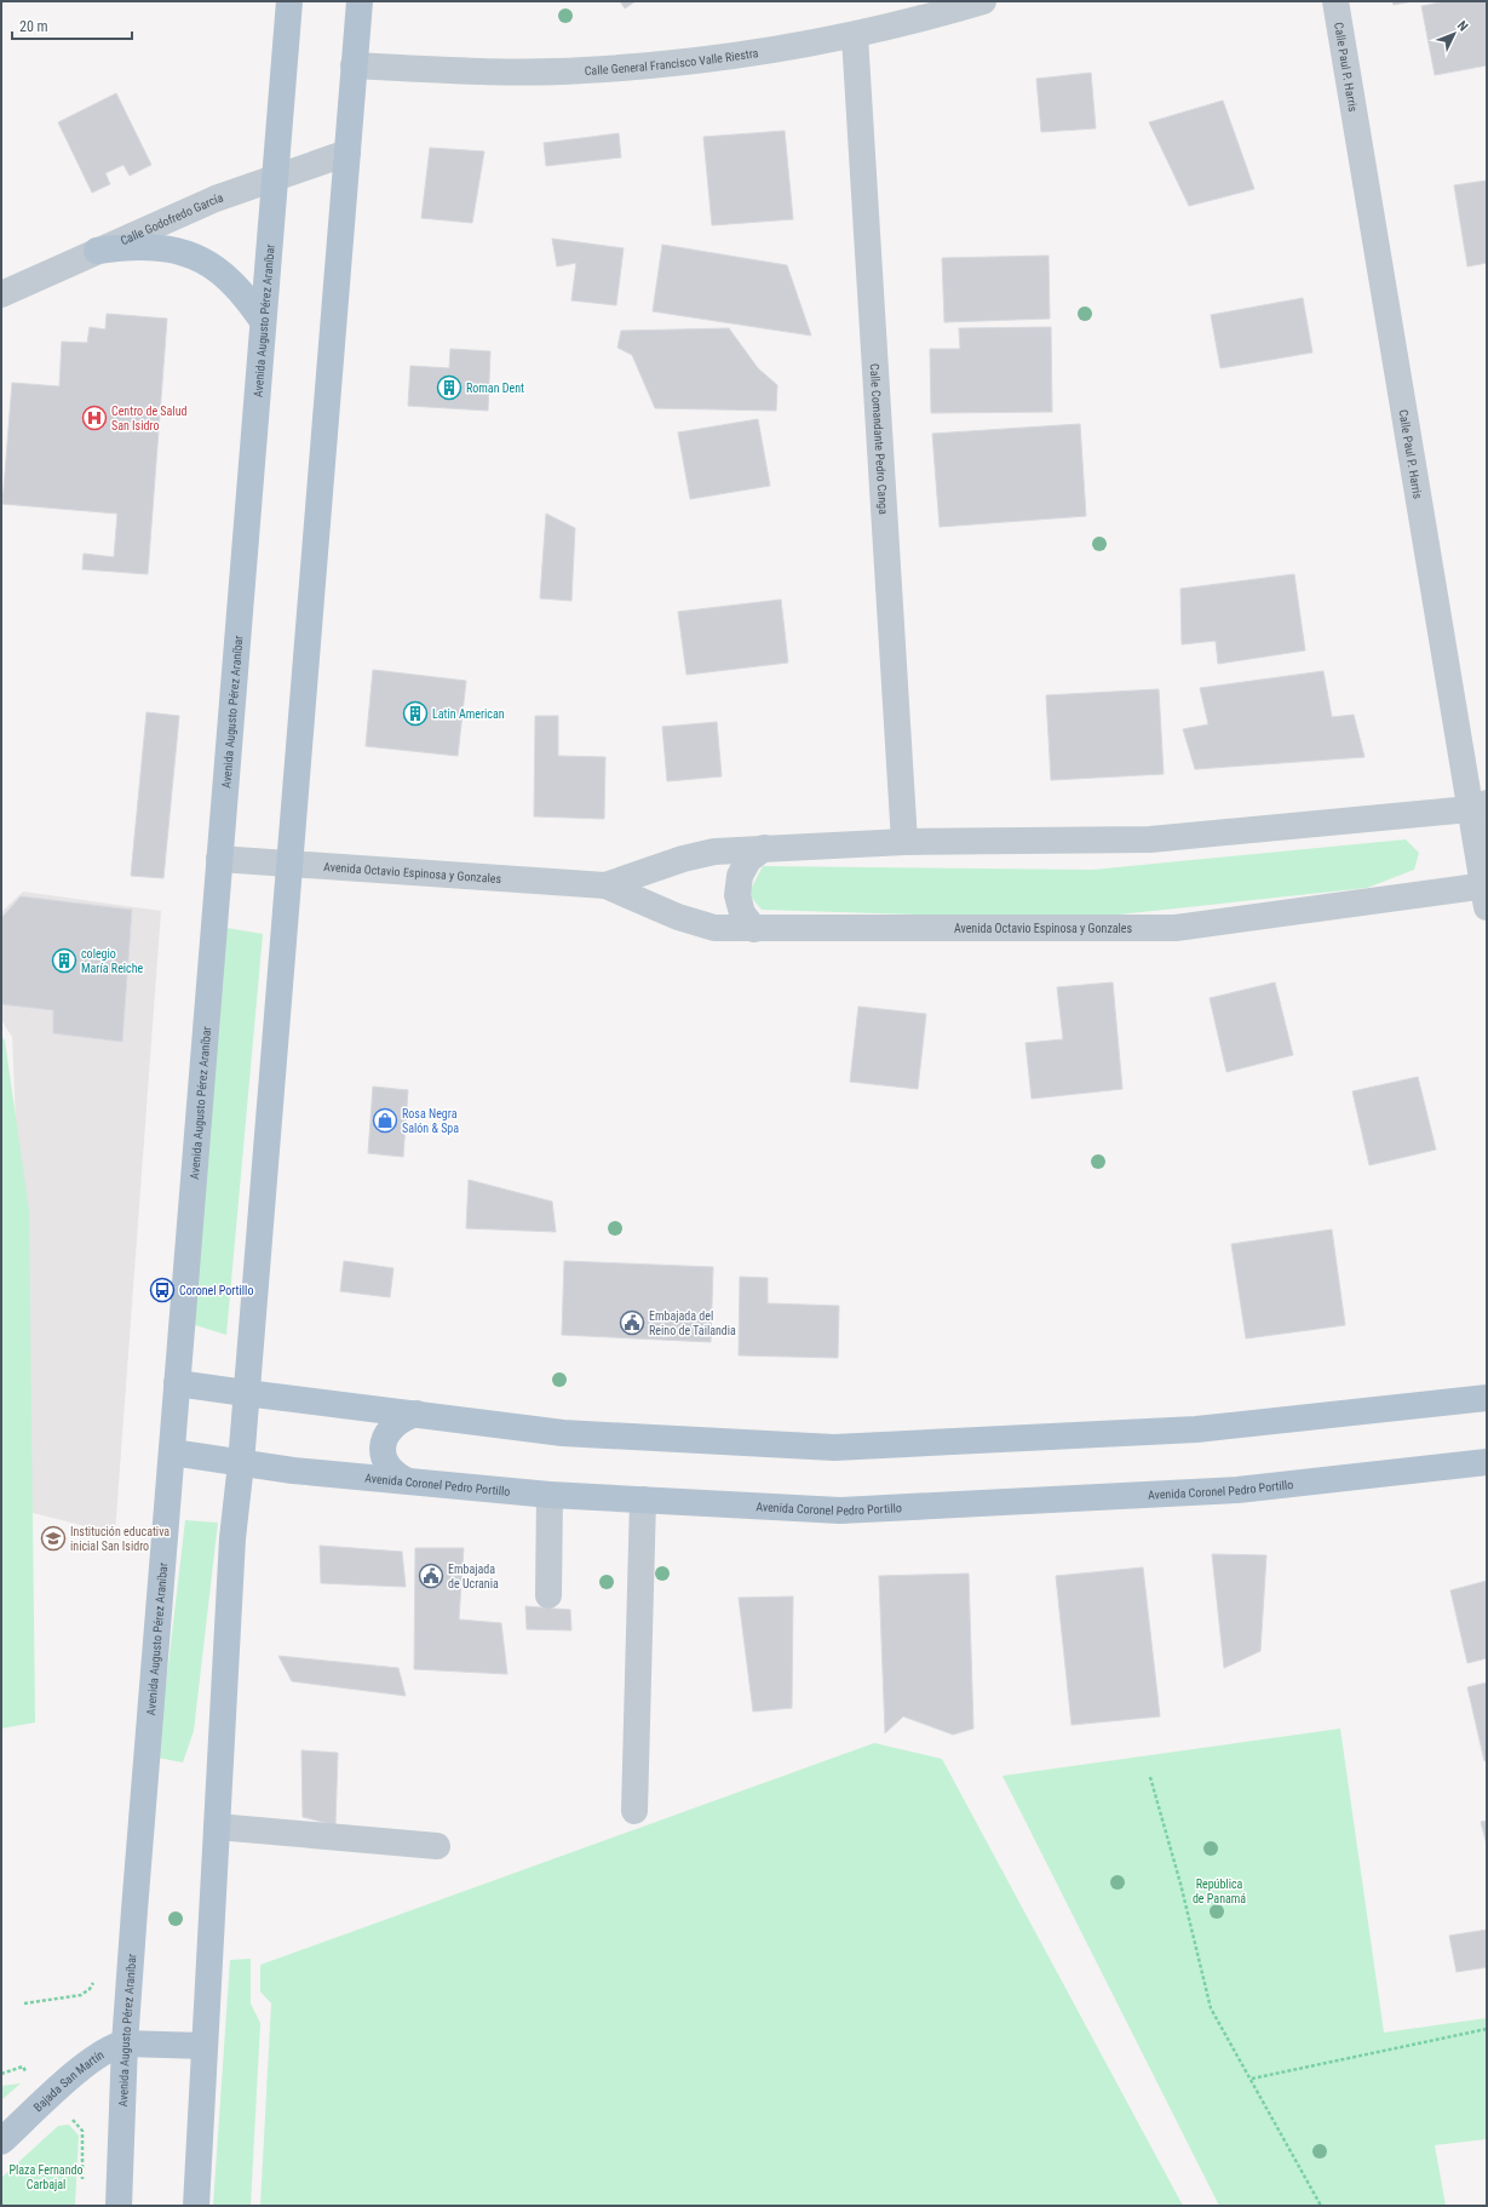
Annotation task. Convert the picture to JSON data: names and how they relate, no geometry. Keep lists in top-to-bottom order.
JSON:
{
  "streets": {
    "main road": ["Avenida Augusto Pérez Araníbar", "Avenida Coronel Pedro Portillo", "Bajada San Martín"],
    "street": [
      "Calle General Francisco Valle Riestra",
      "Calle Paul P. Harris",
      "Calle Godofredo García",
      "Calle Comandante Pedro Canga",
      "Avenida Octavio Espinosa y Gonzales"
    ]
  },
  "crossings": [
    ["Calle General Francisco Valle Riestra", "Calle Comandante Pedro Canga"],
    ["Calle Paul P. Harris", "Avenida Octavio Espinosa y Gonzales"],
    ["Calle Godofredo García", "Avenida Augusto Pérez Araníbar"],
    ["Avenida Augusto Pérez Araníbar", "Avenida Octavio Espinosa y Gonzales"],
    ["Avenida Augusto Pérez Araníbar", "Avenida Coronel Pedro Portillo"],
    ["Avenida Augusto Pérez Araníbar", "Bajada San Martín"],
    ["Calle Comandante Pedro Canga", "Avenida Octavio Espinosa y Gonzales"]
  ],
  "parks": ["República de Panamá", "Plaza Fernando Carbajal"],
  "places": {
    "building": ["Roman Dent", "Latin American", "colegio María Reiche"],
    "hospital": ["Centro de Salud San Isidro"],
    "shop": ["Rosa Negra Salón & Spa"],
    "bus stop": ["Coronel Portillo"],
    "public building": ["Embajada del Reino de Tailandia", "Embajada de Ucrania"],
    "school or university": ["Institución educativa inicial San Isidro"]
  },
  "scale_bar": "20 m",
  "north": "top right"
}
